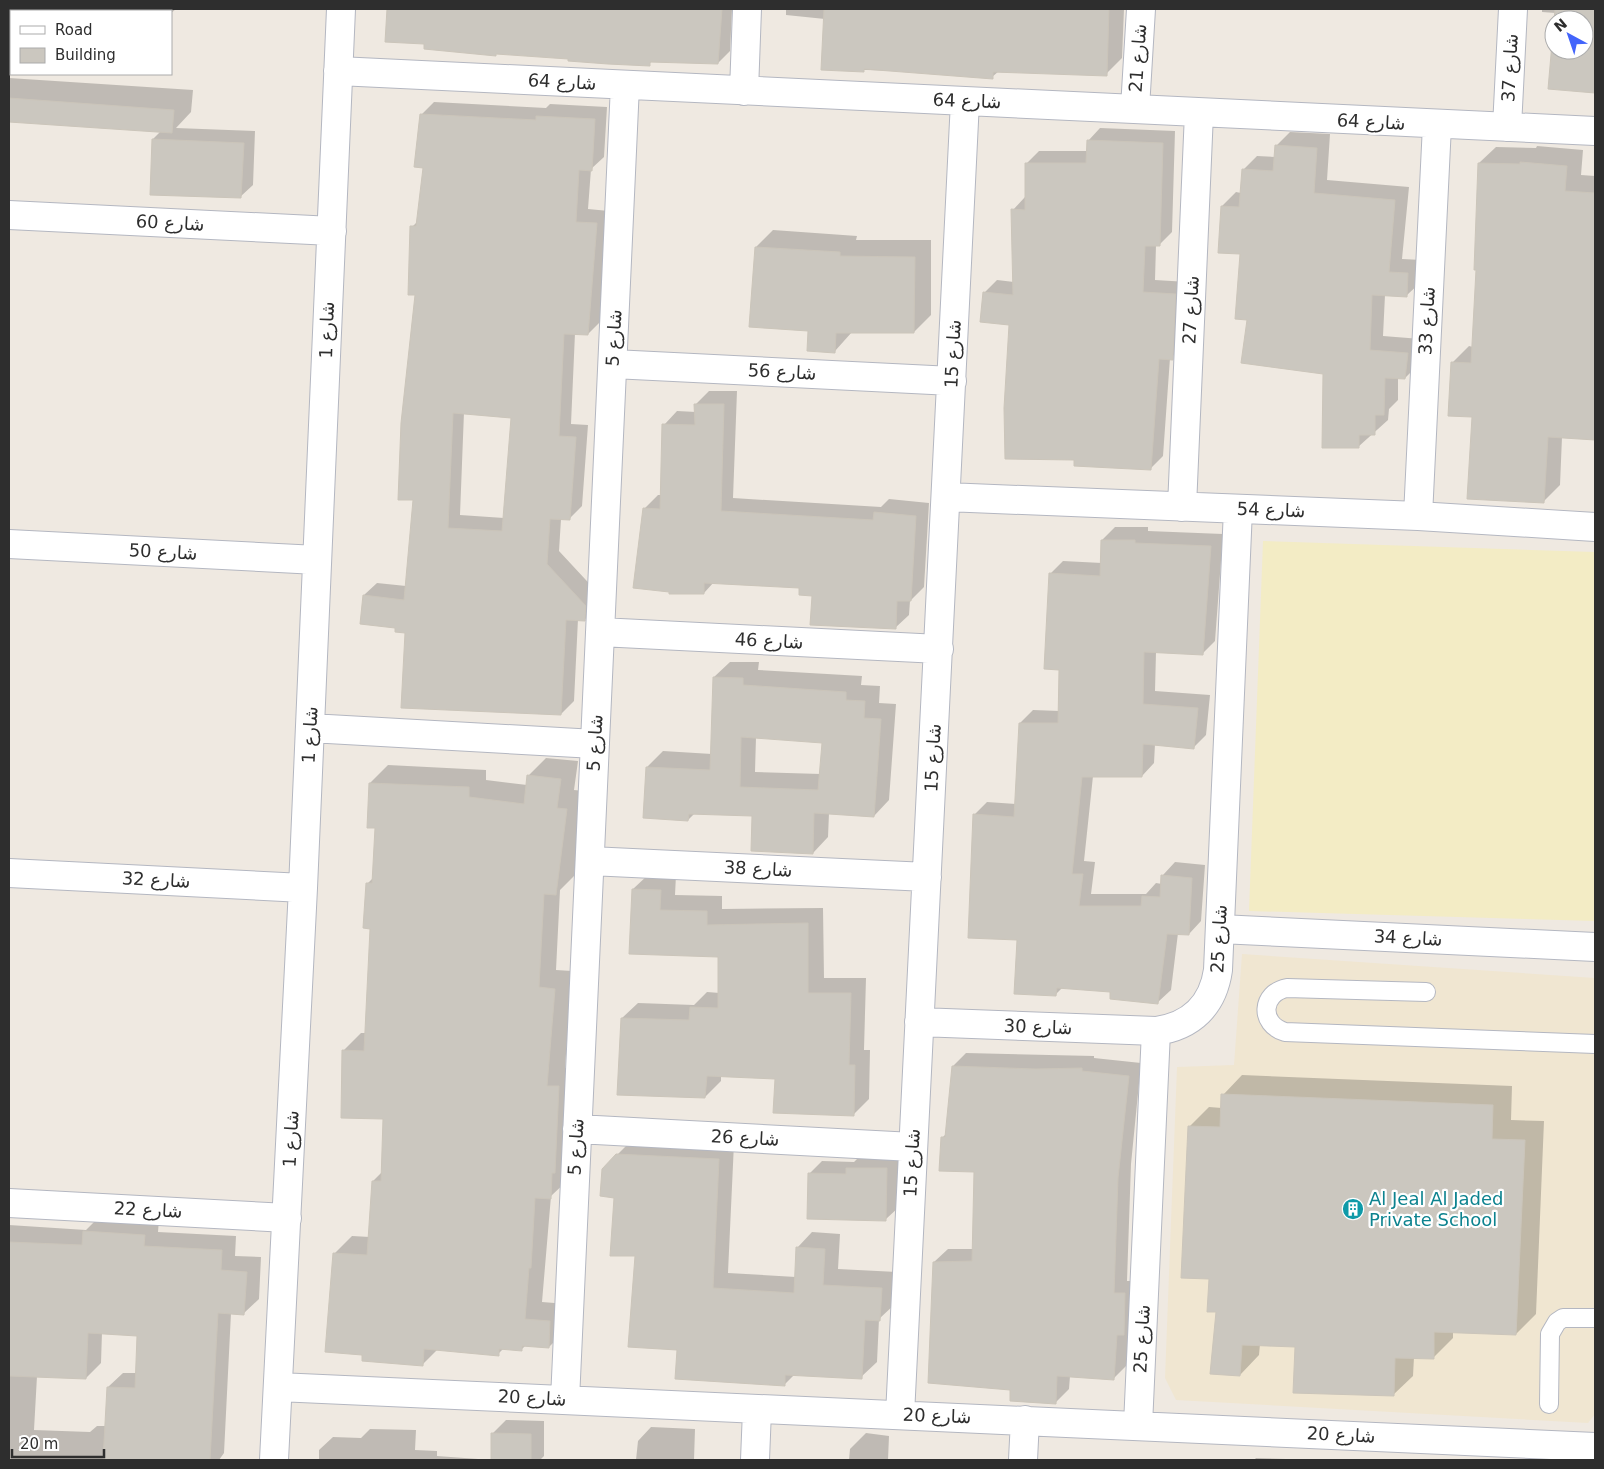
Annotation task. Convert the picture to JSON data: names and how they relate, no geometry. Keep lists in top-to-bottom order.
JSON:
{
  "streets": {
    "street": [
      "شارع 21",
      "شارع 37",
      "شارع 64",
      "شارع 60",
      "شارع 27",
      "شارع 33",
      "شارع 1",
      "شارع 5",
      "شارع 15",
      "شارع 56",
      "شارع 54",
      "شارع 50",
      "شارع 46",
      "شارع 38",
      "شارع 32",
      "شارع 34",
      "شارع 25",
      "شارع 30",
      "شارع 26",
      "شارع 22",
      "شارع 20"
    ]
  },
  "crossings": [
    ["شارع 21", "شارع 64"],
    ["شارع 37", "شارع 64"],
    ["شارع 64", "شارع 27"],
    ["شارع 64", "شارع 33"],
    ["شارع 64", "شارع 1"],
    ["شارع 64", "شارع 5"],
    ["شارع 64", "شارع 15"],
    ["شارع 60", "شارع 1"],
    ["شارع 27", "شارع 54"],
    ["شارع 33", "شارع 54"],
    ["شارع 1", "شارع 50"],
    ["شارع 1", "شارع 32"],
    ["شارع 1", "شارع 22"],
    ["شارع 1", "شارع 20"],
    ["شارع 5", "شارع 56"],
    ["شارع 5", "شارع 46"],
    ["شارع 5", "شارع 38"],
    ["شارع 5", "شارع 26"],
    ["شارع 5", "شارع 20"],
    ["شارع 15", "شارع 56"],
    ["شارع 15", "شارع 54"],
    ["شارع 15", "شارع 46"],
    ["شارع 15", "شارع 38"],
    ["شارع 15", "شارع 30"],
    ["شارع 15", "شارع 26"],
    ["شارع 15", "شارع 20"],
    ["شارع 54", "شارع 25"],
    ["شارع 34", "شارع 25"],
    ["شارع 25", "شارع 30"],
    ["شارع 25", "شارع 20"]
  ],
  "places": {
    "building": ["Al Jeal Al Jaded Private School"]
  },
  "legend": ["Road", "Building"],
  "scale_bar": "20 m",
  "north": "top left"
}
